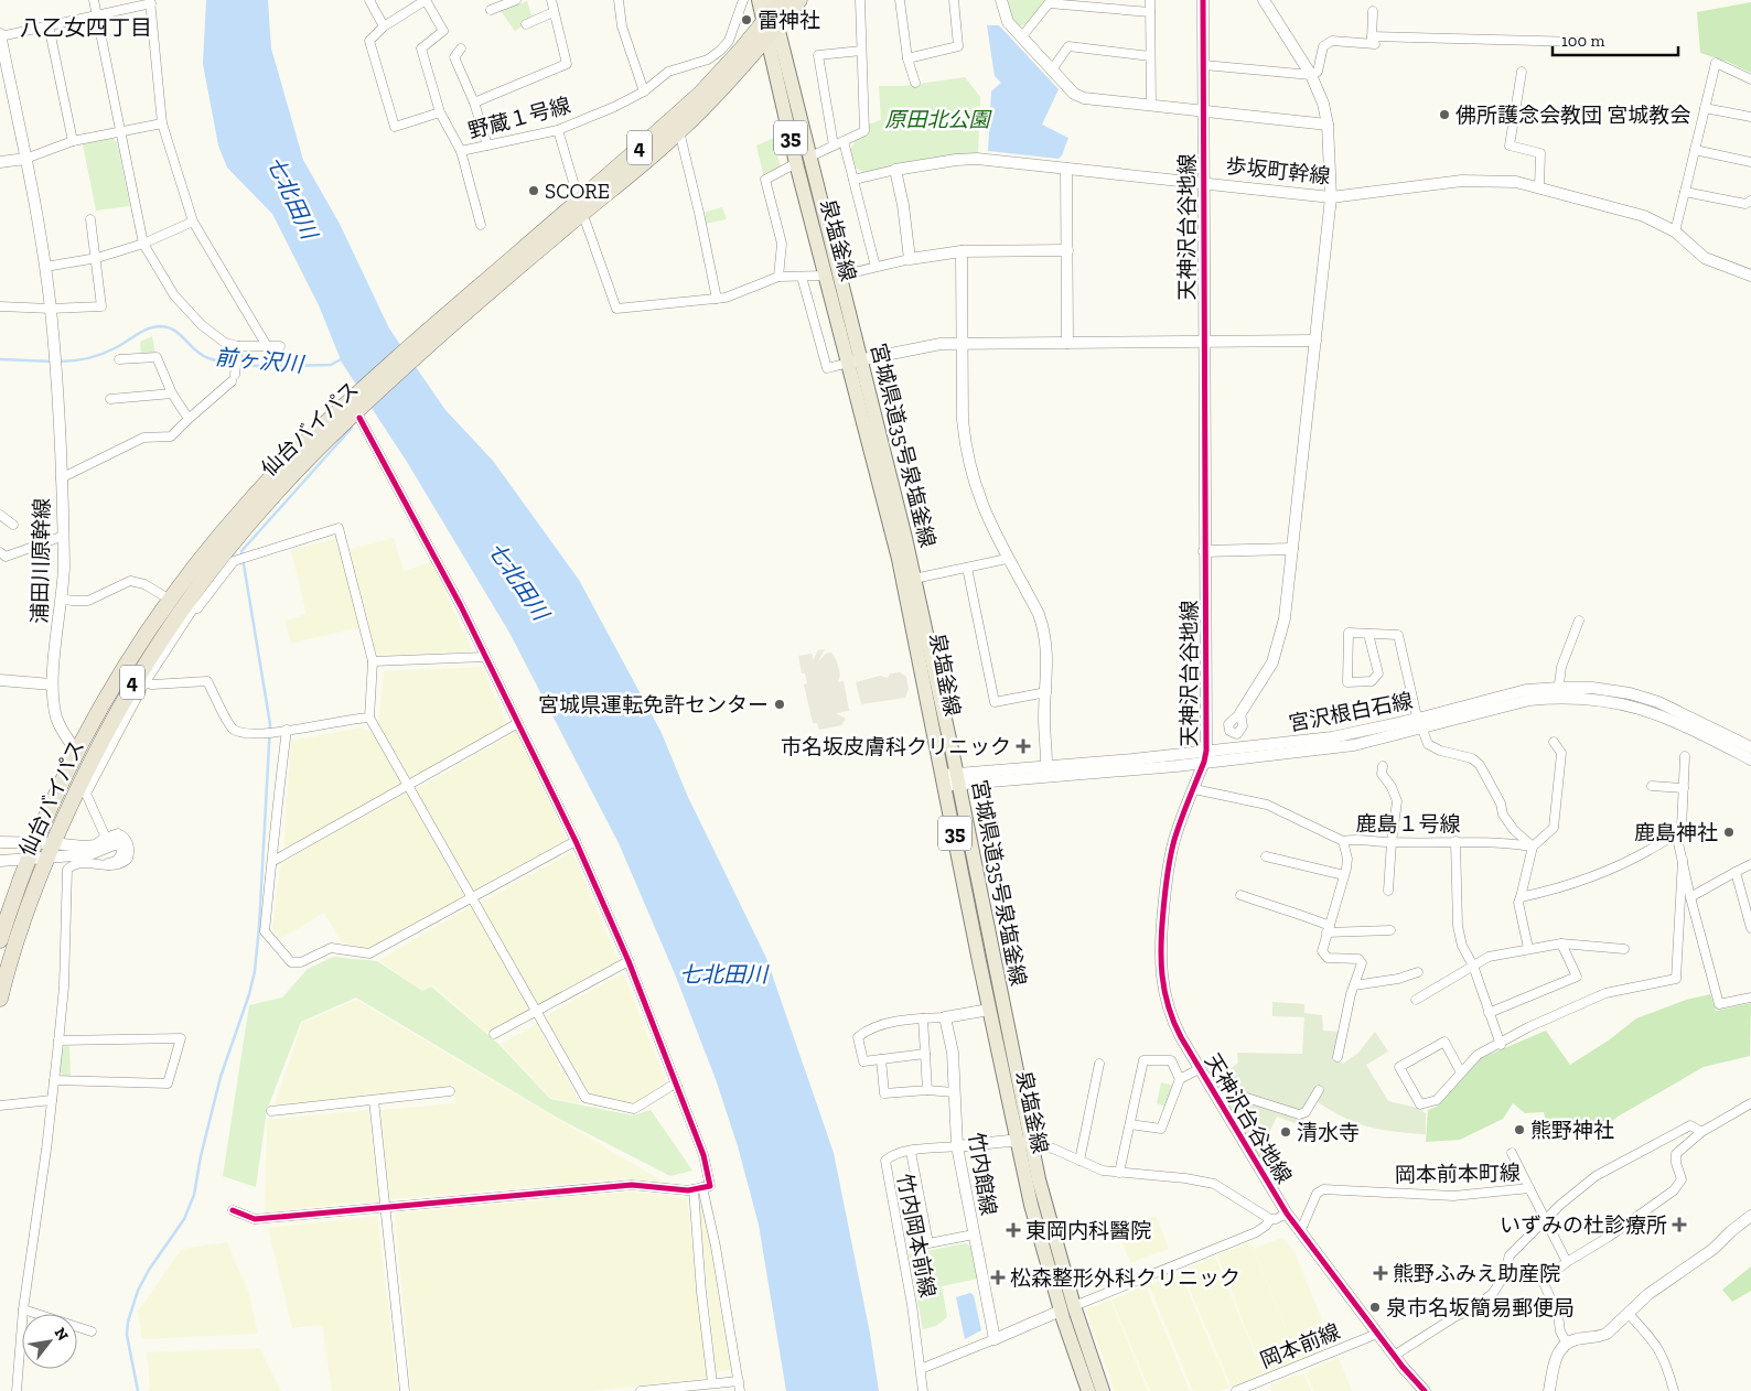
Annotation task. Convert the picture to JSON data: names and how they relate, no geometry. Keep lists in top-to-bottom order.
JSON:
{
  "streets": {
    "highway": ["4", "仙台バイパス"],
    "main road": ["35", "泉塩釜線", "宮城県道35号泉塩釜線"],
    "street": [
      "野蔵１号線",
      "歩坂町幹線",
      "天神沢台谷地線",
      "浦田川原幹線",
      "鹿島１号線",
      "竹内館線",
      "岡本前本町線",
      "竹内岡本前線",
      "岡本前線"
    ]
  },
  "crossings": [
    ["35", "仙台バイパス"],
    ["35", "宮城県道35号泉塩釜線"],
    ["歩坂町幹線", "天神沢台谷地線"],
    ["天神沢台谷地線", "鹿島１号線"],
    ["天神沢台谷地線", "岡本前本町線"],
    ["天神沢台谷地線", "岡本前線"],
    ["泉塩釜線", "宮城県道35号泉塩釜線"],
    ["仙台バイパス", "宮城県道35号泉塩釜線"],
    ["仙台バイパス", "浦田川原幹線"],
    ["竹内館線", "竹内岡本前線"]
  ],
  "districts": ["八乙女四丁目"],
  "water": ["七北田川", "前ヶ沢川"],
  "parks": ["原田北公園"],
  "places": {
    "other": [
      "雷神社",
      "佛所護念会教団 宮城教会",
      "SCORE",
      "宮城県運転免許センター",
      "鹿島神社",
      "熊野神社",
      "清水寺",
      "泉市名坂簡易郵便局"
    ],
    "health": [
      "市名坂皮膚科クリニック",
      "いずみの杜診療所",
      "東岡内科醫院",
      "熊野ふみえ助産院",
      "松森整形外科クリニック"
    ]
  },
  "scale_bar": "100 m",
  "north": "top right"
}
